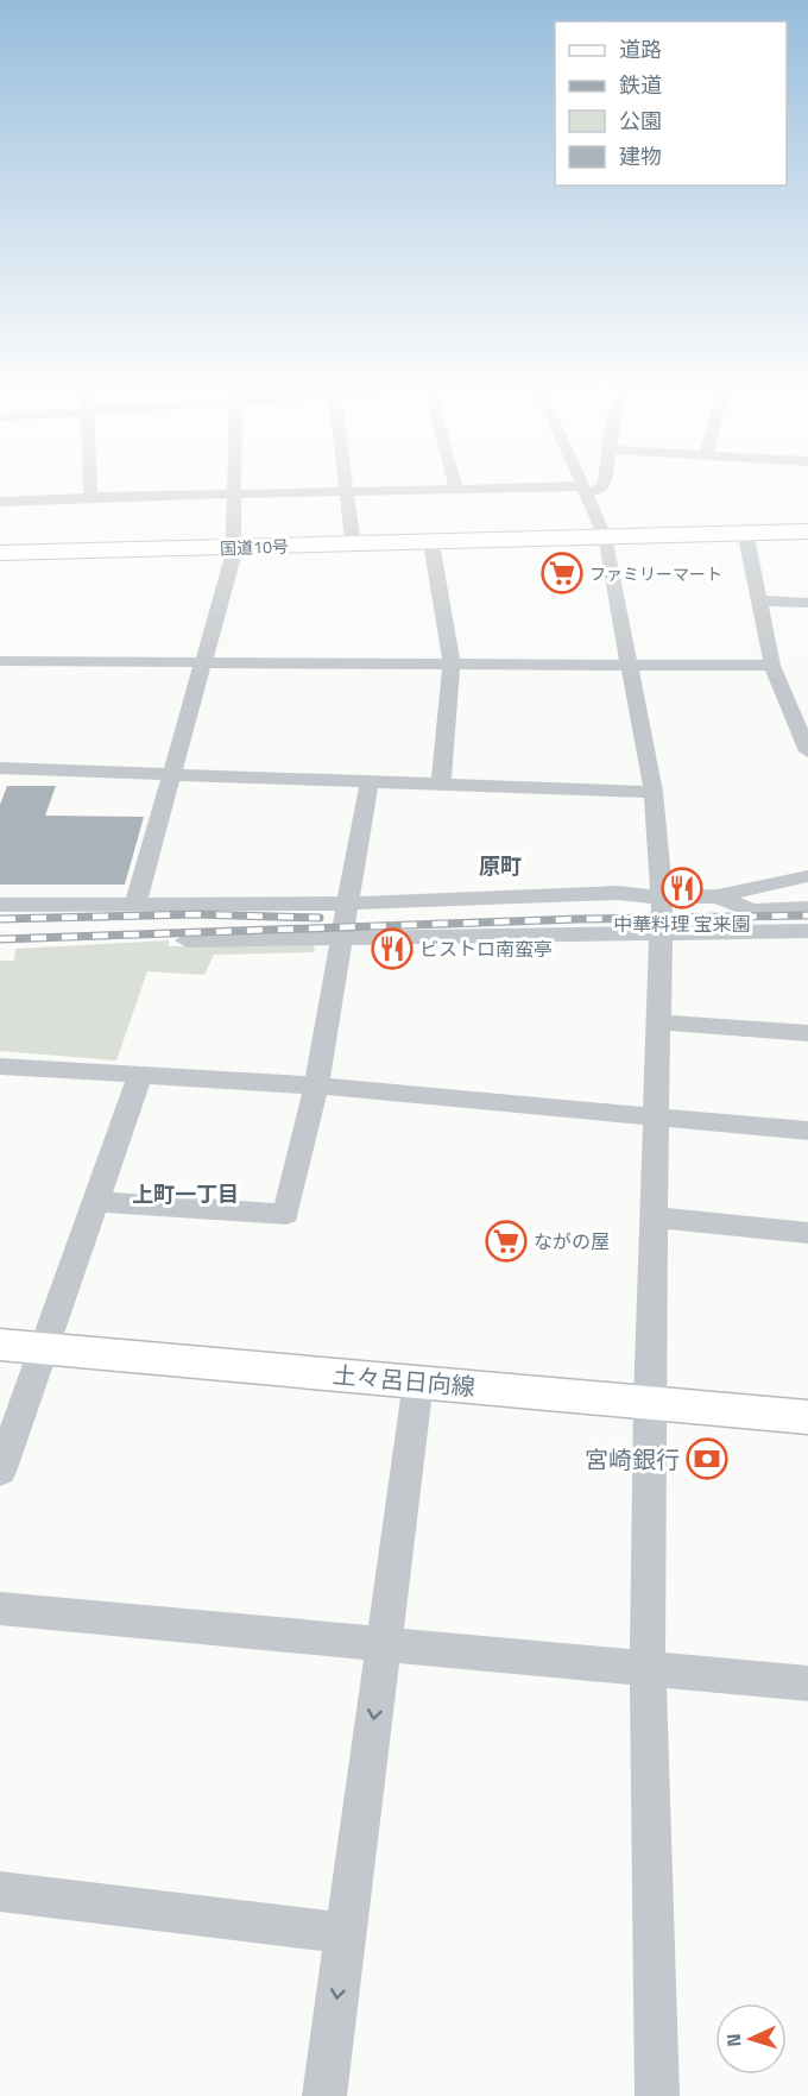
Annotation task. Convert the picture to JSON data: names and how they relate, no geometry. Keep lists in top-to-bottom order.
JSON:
{
  "streets": {
    "highway": ["国道10号"],
    "main road": ["土々呂日向線"]
  },
  "districts": ["原町", "上町一丁目"],
  "places": {
    "supermarket": ["ファミリーマート", "ながの屋"],
    "restaurant": ["中華料理 宝来園", "ビストロ南蛮亭"],
    "bank": ["宮崎銀行"]
  },
  "legend": [
    "道路",
    "鉄道",
    "公園",
    "建物"
  ],
  "north": "left"
}
